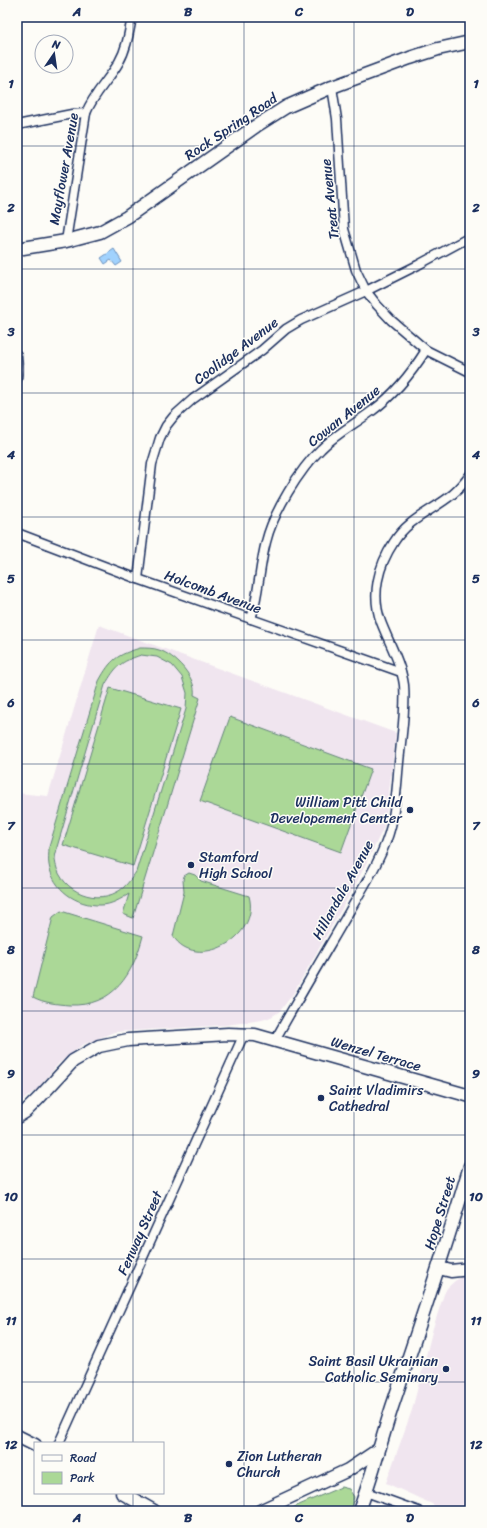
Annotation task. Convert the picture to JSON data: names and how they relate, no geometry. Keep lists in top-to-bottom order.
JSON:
{
  "streets": {
    "street": [
      "Rock Spring Road",
      "Mayflower Avenue",
      "Treat Avenue",
      "Coolidge Avenue",
      "Cowan Avenue",
      "Holcomb Avenue",
      "Hillandale Avenue",
      "Wenzel Terrace",
      "Hope Street",
      "Fenway Street"
    ]
  },
  "crossings": [
    ["Rock Spring Road", "Mayflower Avenue"],
    ["Rock Spring Road", "Treat Avenue"],
    ["Treat Avenue", "Coolidge Avenue"],
    ["Treat Avenue", "Cowan Avenue"],
    ["Coolidge Avenue", "Holcomb Avenue"],
    ["Cowan Avenue", "Holcomb Avenue"],
    ["Holcomb Avenue", "Hillandale Avenue"],
    ["Hillandale Avenue", "Wenzel Terrace"]
  ],
  "places": [
    "William Pitt Child Developement Center",
    "Stamford High School",
    "Saint Vladimirs Cathedral",
    "Saint Basil Ukrainian Catholic Seminary",
    "Zion Lutheran Church"
  ],
  "legend": ["Road", "Park"],
  "north": "top",
  "grid": {
    "columns": [
      "A",
      "B",
      "C",
      "D"
    ],
    "rows": [
      "1",
      "2",
      "3",
      "4",
      "5",
      "6",
      "7",
      "8",
      "9",
      "10",
      "11",
      "12"
    ]
  }
}
